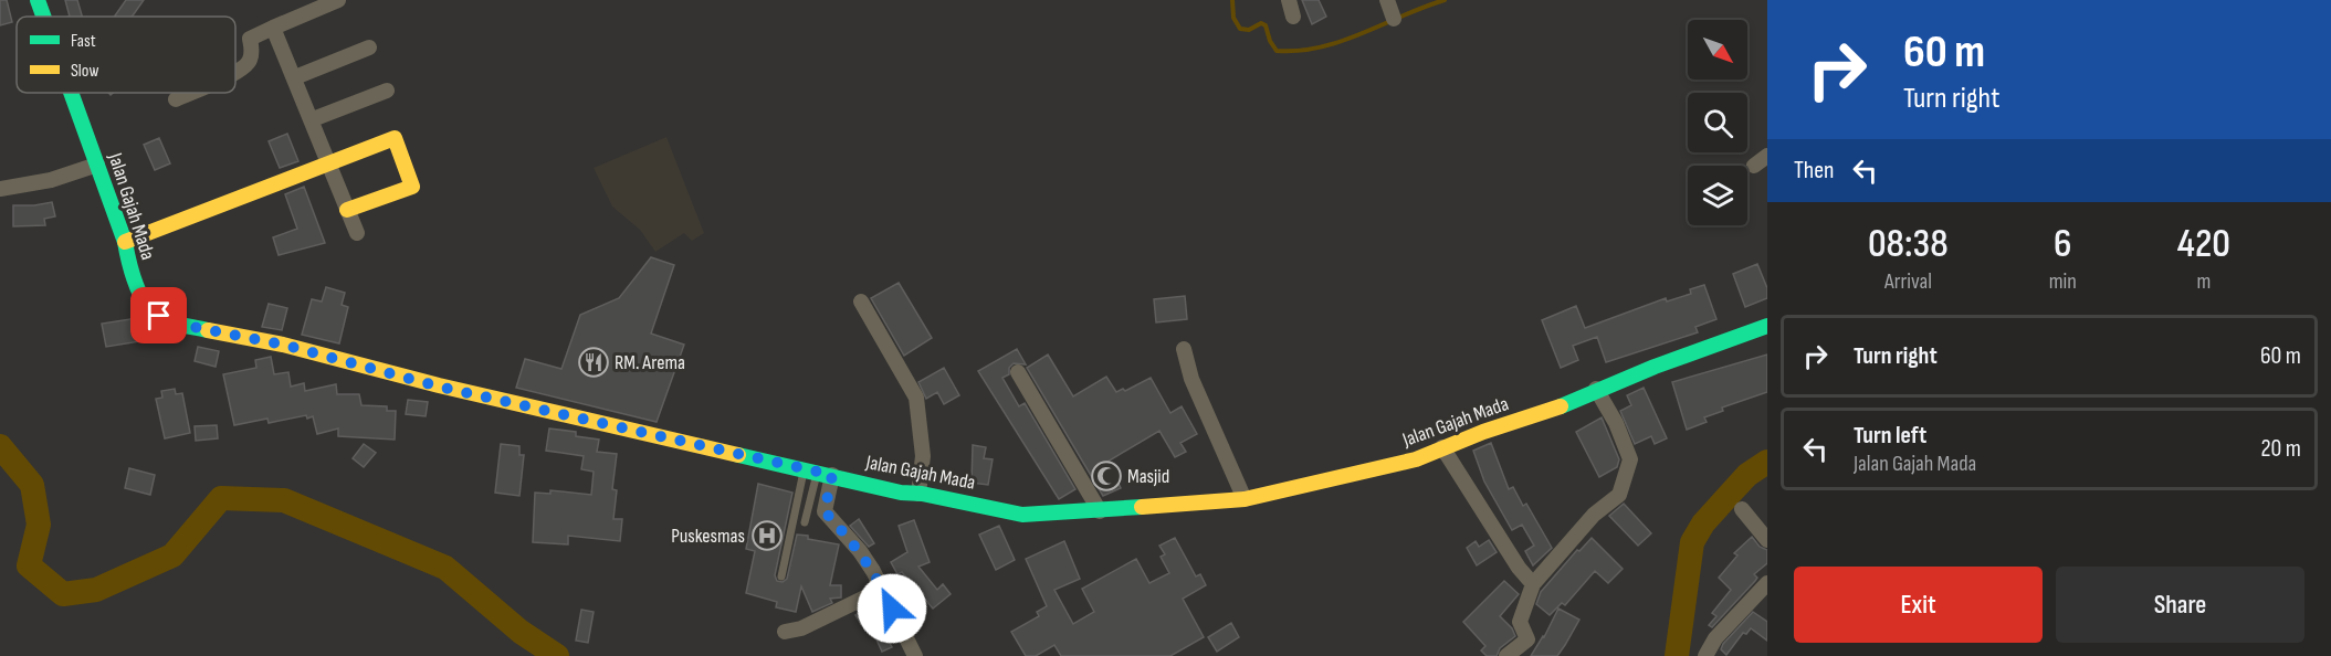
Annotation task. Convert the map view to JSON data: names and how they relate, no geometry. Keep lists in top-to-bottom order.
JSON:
{
  "streets": {
    "main road": ["Jalan Gajah Mada"]
  },
  "places": {
    "restaurant": ["RM. Arema"],
    "mosque": ["Masjid"],
    "hospital": ["Puskesmas"]
  },
  "legend": ["Fast", "Slow"],
  "north": "bottom right",
  "page": {
    "turn": ["60 m", "Turn right"],
    "then": "Then",
    "eta": [
      "08:38",
      "Arrival",
      "6",
      "min",
      "420",
      "m"
    ],
    "list": [
      {
        "name": "Turn right",
        "value": "60 m"
      },
      {
        "name": "Turn left",
        "note": "Jalan Gajah Mada",
        "value": "20 m"
      }
    ],
    "buttons": ["Exit", "Share"]
  }
}
